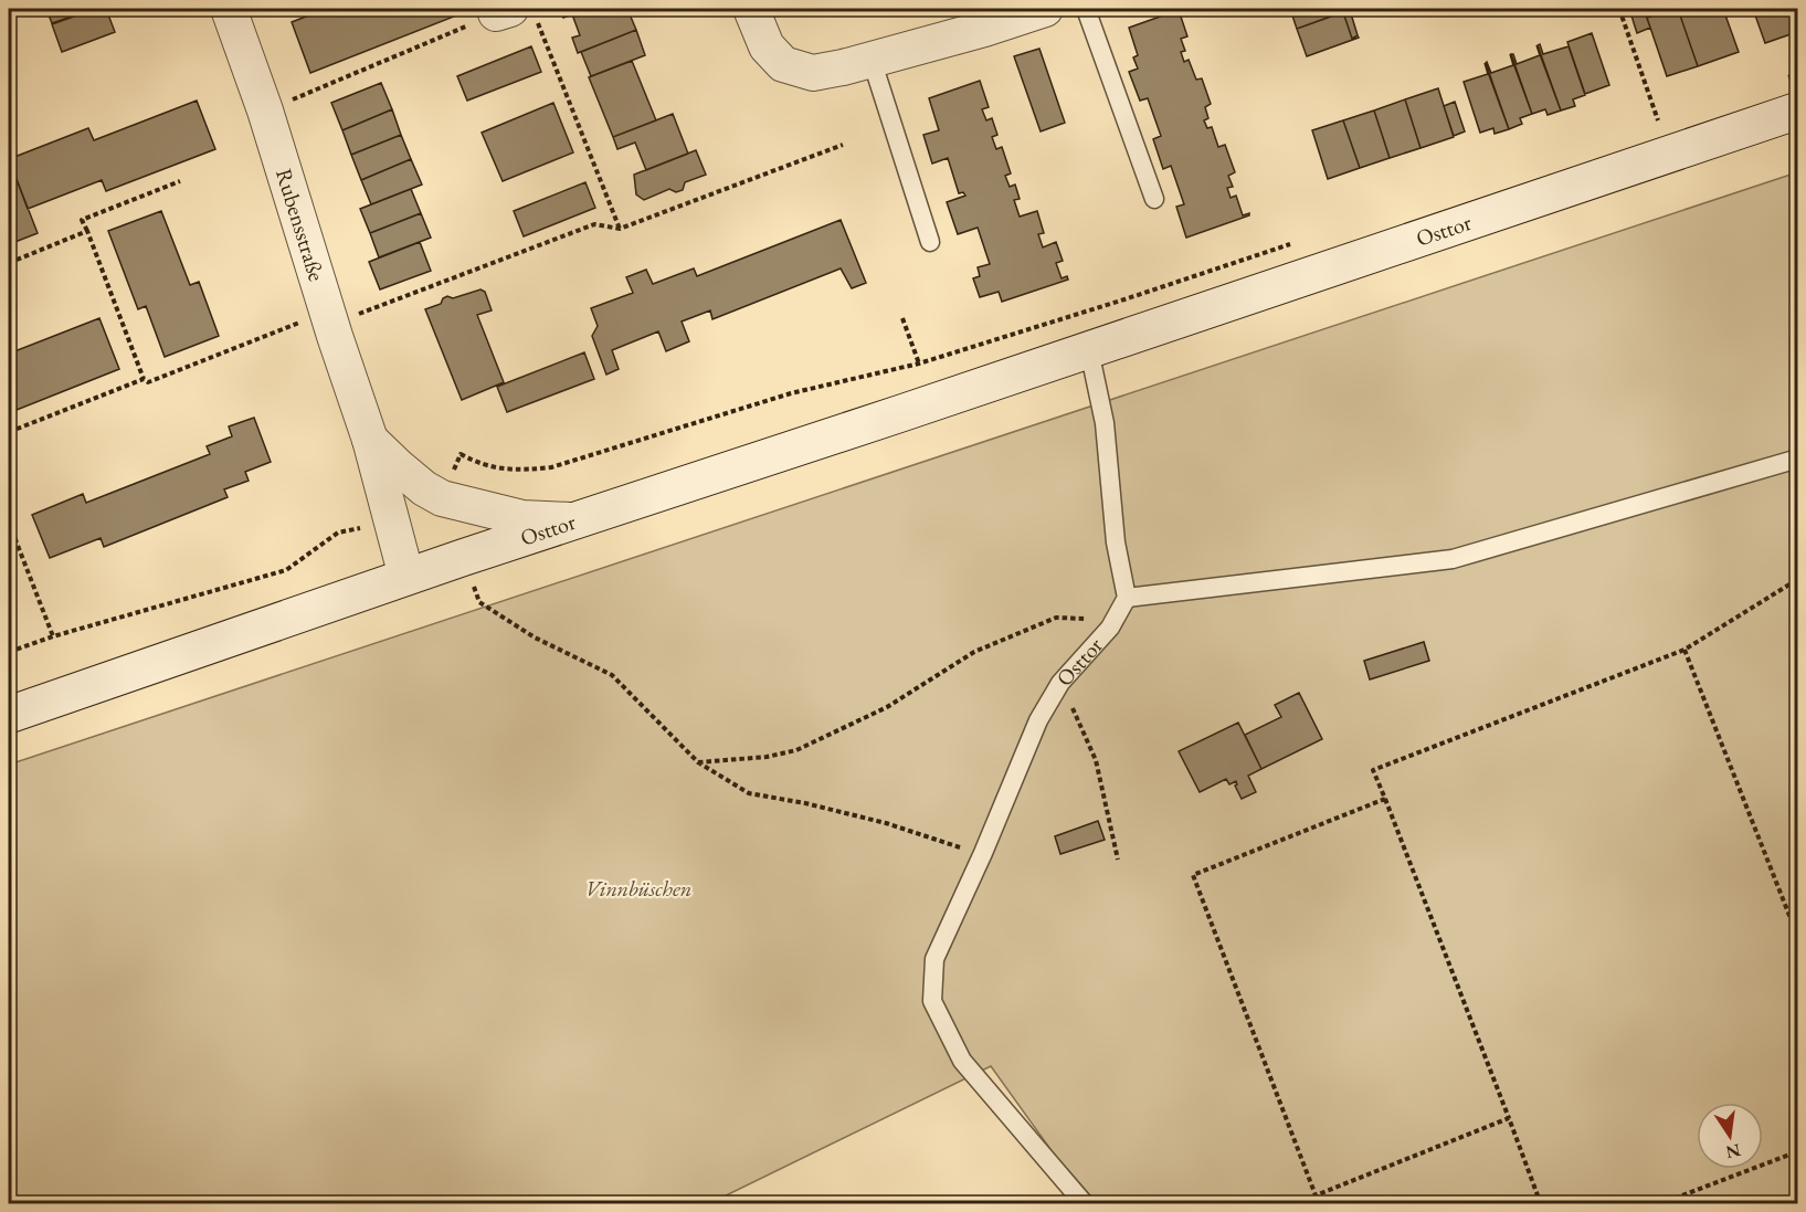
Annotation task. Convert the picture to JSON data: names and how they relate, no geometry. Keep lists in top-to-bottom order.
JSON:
{
  "streets": {
    "main road": ["Osttor"],
    "street": ["Rubensstraße"]
  },
  "crossings": [
    ["Rubensstraße", "Osttor"]
  ],
  "parks": ["Vinnbüschen"],
  "north": "bottom"
}
